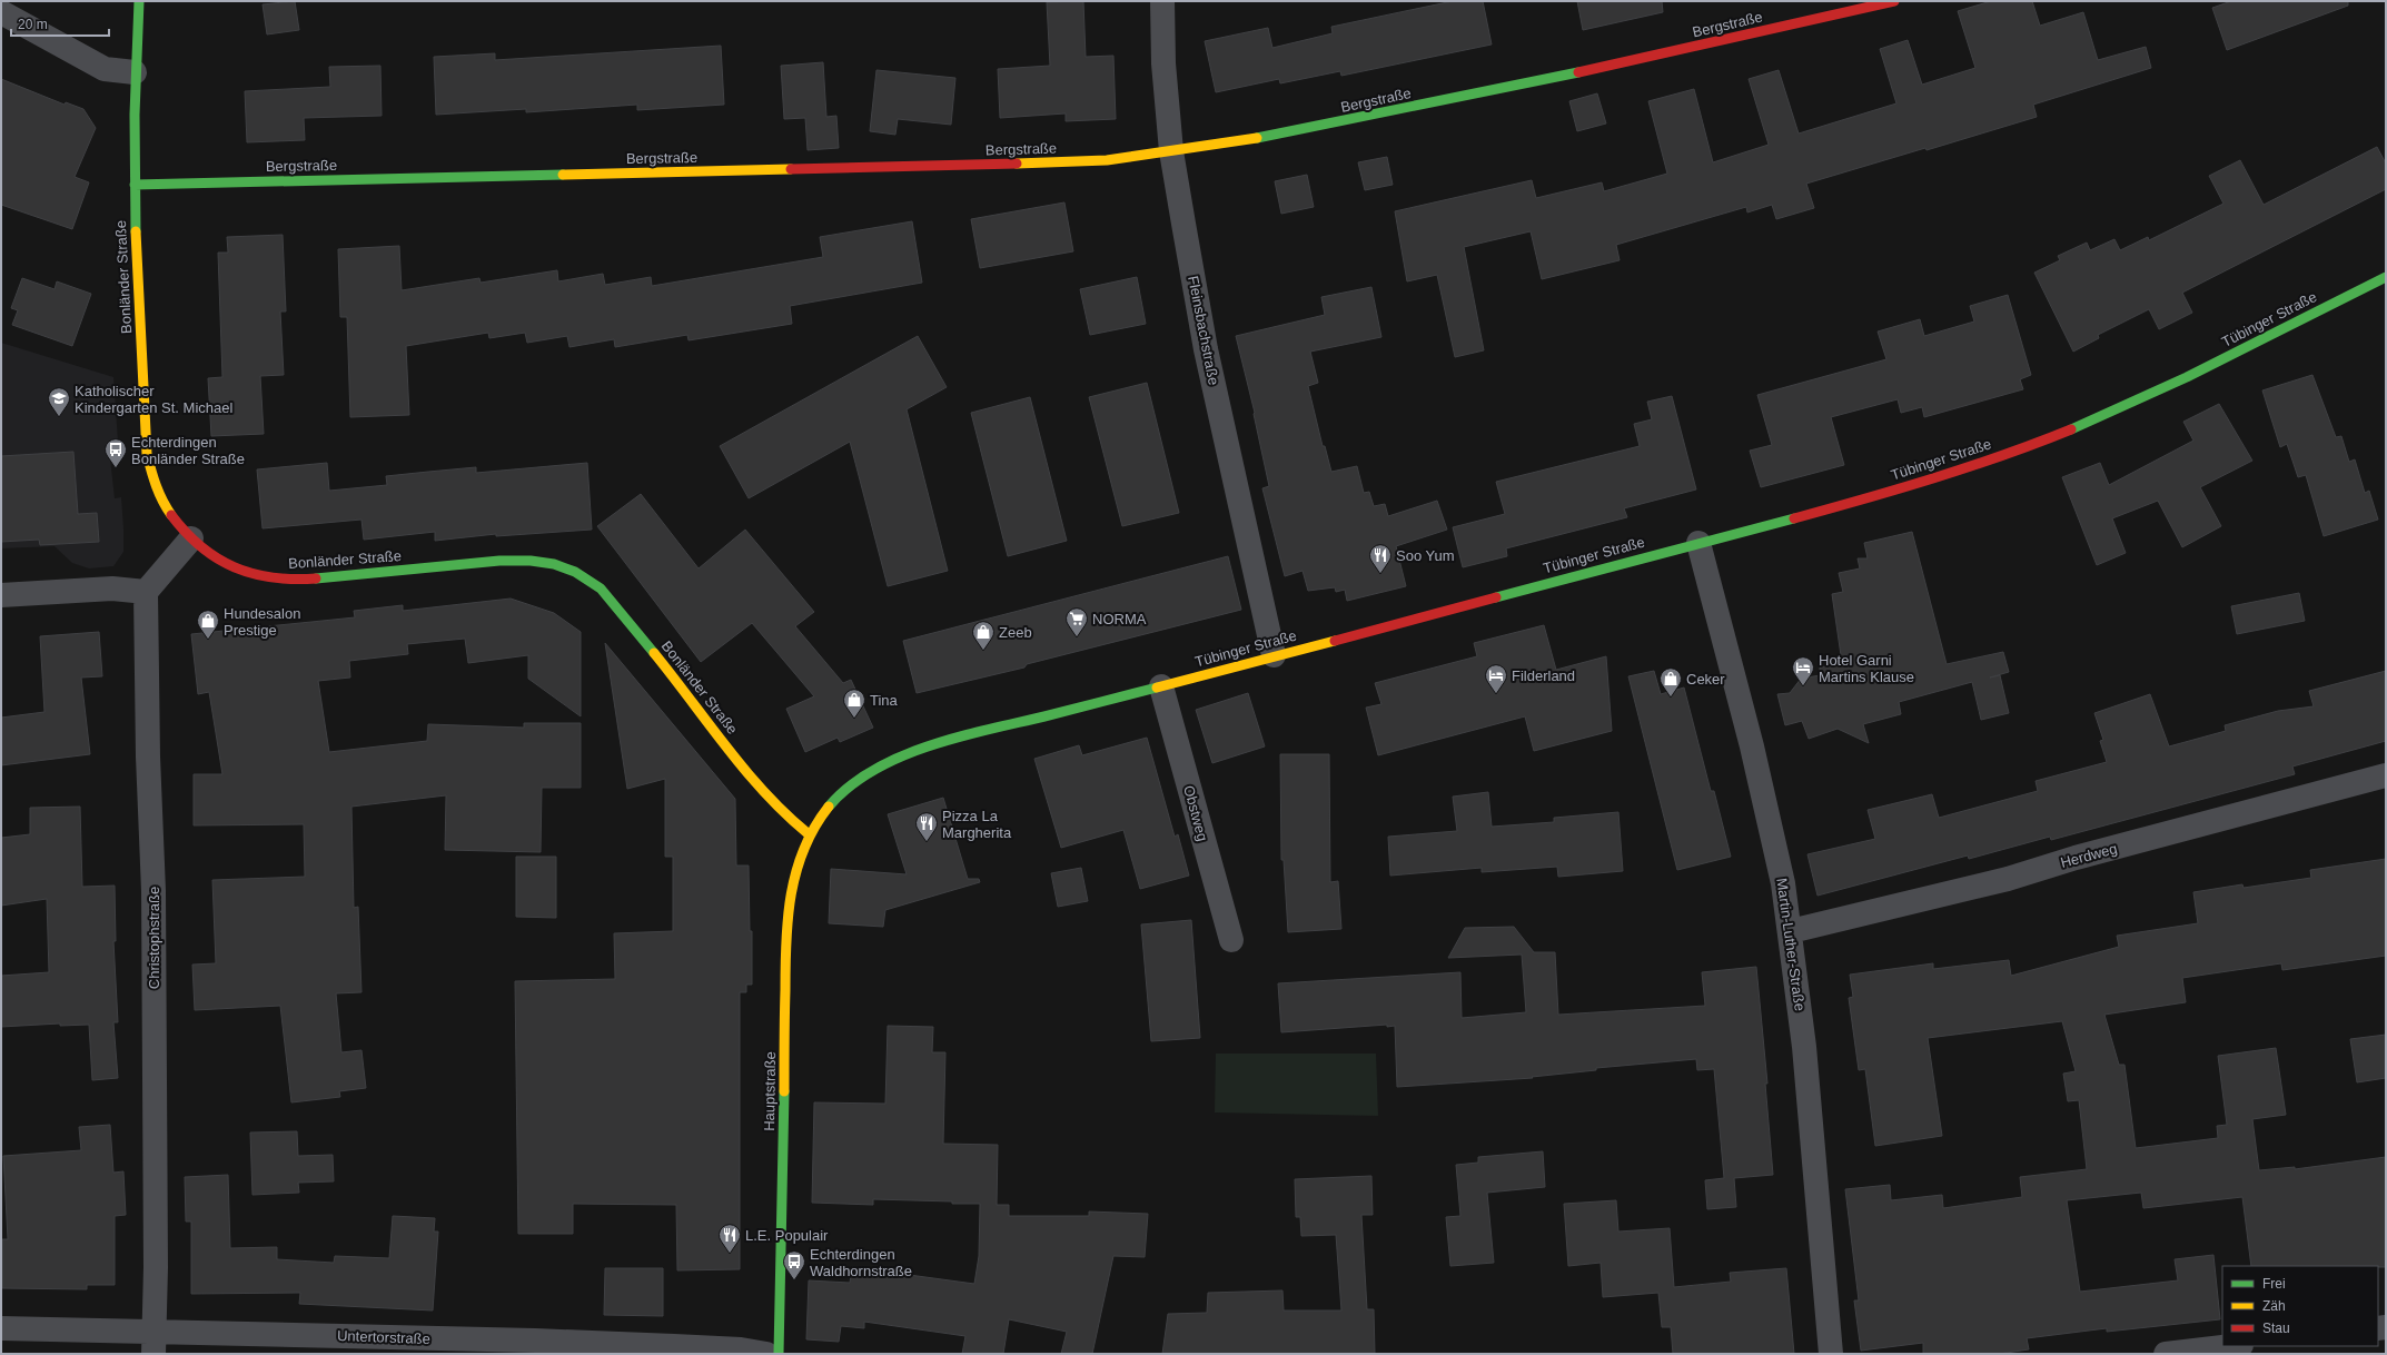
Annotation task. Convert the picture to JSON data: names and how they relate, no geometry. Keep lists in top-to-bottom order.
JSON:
{
  "streets": {
    "street": [
      "Bergstraße",
      "Bonländer Straße",
      "Tübinger Straße",
      "Fleinsbachstraße",
      "Obstweg",
      "Herdweg",
      "Christophstraße",
      "Martin-Luther-Straße",
      "Hauptstraße",
      "Untertorstraße"
    ]
  },
  "crossings": [
    ["Bergstraße", "Bonländer Straße"],
    ["Bergstraße", "Fleinsbachstraße"],
    ["Bonländer Straße", "Tübinger Straße"],
    ["Bonländer Straße", "Hauptstraße"],
    ["Tübinger Straße", "Fleinsbachstraße"],
    ["Tübinger Straße", "Obstweg"],
    ["Tübinger Straße", "Martin-Luther-Straße"],
    ["Tübinger Straße", "Hauptstraße"],
    ["Herdweg", "Martin-Luther-Straße"],
    ["Christophstraße", "Untertorstraße"]
  ],
  "places": {
    "school or university": ["Katholischer Kindergarten St. Michael"],
    "bus stop": ["Echterdingen Bonländer Straße", "Echterdingen Waldhornstraße"],
    "restaurant": ["Soo Yum", "Pizza La Margherita", "L.E. Populair"],
    "supermarket": ["NORMA"],
    "shop": [
      "Hundesalon Prestige",
      "Zeeb",
      "Ceker",
      "Tina"
    ],
    "hotel": ["Hotel Garni Martins Klause", "Filderland"]
  },
  "legend": ["Frei", "Zäh", "Stau"],
  "scale_bar": "20 m"
}
